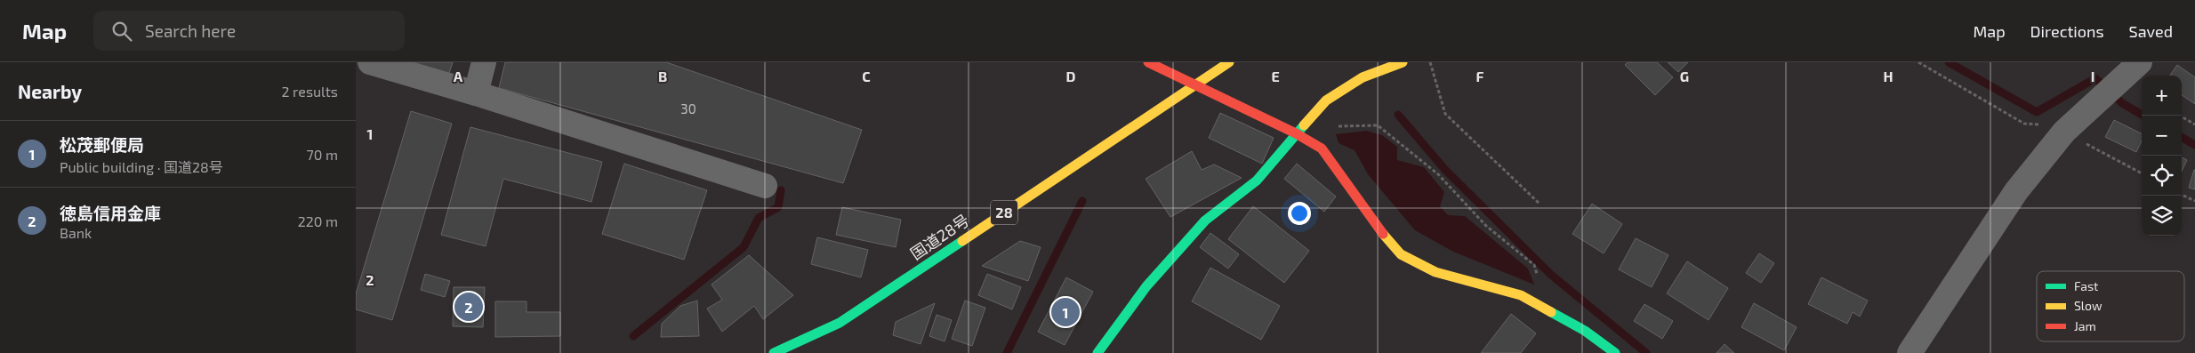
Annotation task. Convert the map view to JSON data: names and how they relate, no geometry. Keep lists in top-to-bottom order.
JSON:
{
  "streets": {
    "main road": ["28", "国道28号"]
  },
  "house_numbers": ["30"],
  "legend": ["Fast", "Slow", "Jam"],
  "page": {
    "header": "Map",
    "search": "Search here",
    "nav": ["Map", "Directions", "Saved"],
    "heading": ["Nearby", "2 results"],
    "map_buttons": ["+", "−"],
    "list": [
      {
        "mark": "1",
        "name": "松茂郵便局",
        "note": "Public building · 国道28号",
        "value": "70 m"
      },
      {
        "mark": "2",
        "name": "徳島信用金庫",
        "note": "Bank",
        "value": "220 m"
      }
    ],
    "pins": ["2", "1"]
  },
  "grid": {
    "columns": [
      "A",
      "B",
      "C",
      "D",
      "E",
      "F",
      "G",
      "H",
      "I"
    ],
    "rows": ["1", "2"]
  }
}
